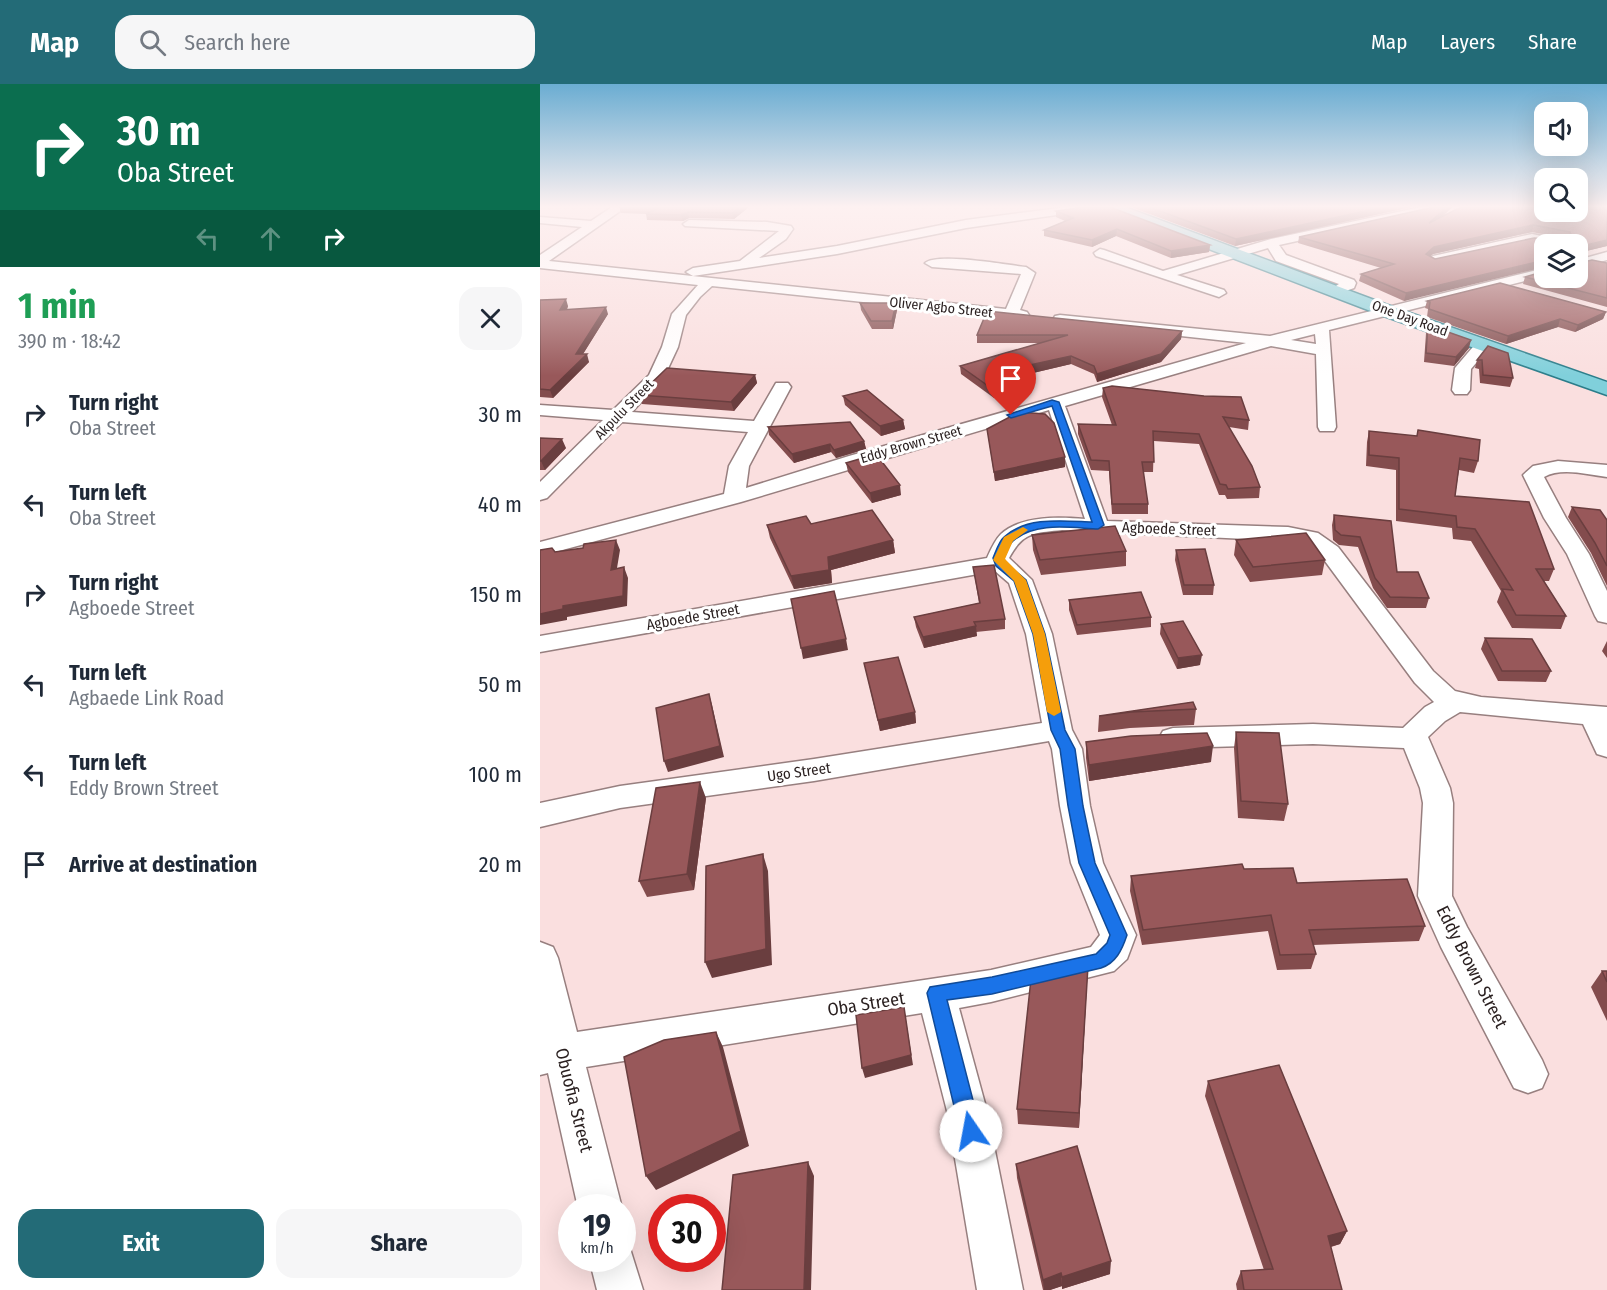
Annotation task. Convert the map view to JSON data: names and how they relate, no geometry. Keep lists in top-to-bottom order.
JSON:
{
  "streets": {
    "main road": ["One Day Road"],
    "street": [
      "Oliver Agbo Street",
      "Akpulu Street",
      "Eddy Brown Street",
      "Agboede Street",
      "Ugo Street",
      "Oba Street",
      "Obuofia Street"
    ]
  },
  "crossings": [
    ["Oliver Agbo Street", "Akpulu Street"],
    ["Oliver Agbo Street", "Eddy Brown Street"],
    ["One Day Road", "Eddy Brown Street"],
    ["Agboede Street", "Oba Street"],
    ["Ugo Street", "Oba Street"],
    ["Oba Street", "Obuofia Street"]
  ],
  "page": {
    "header": "Map",
    "search": "Search here",
    "nav": ["Map", "Layers", "Share"],
    "turn": ["30 m", "Oba Street"],
    "heading": ["1 min", "390 m · 18:42"],
    "list": [
      {
        "name": "Turn right",
        "note": "Oba Street",
        "value": "30 m"
      },
      {
        "name": "Turn left",
        "note": "Oba Street",
        "value": "40 m"
      },
      {
        "name": "Turn right",
        "note": "Agboede Street",
        "value": "150 m"
      },
      {
        "name": "Turn left",
        "note": "Agbaede Link Road",
        "value": "50 m"
      },
      {
        "name": "Turn left",
        "note": "Eddy Brown Street",
        "value": "100 m"
      },
      {
        "name": "Arrive at destination",
        "value": "20 m"
      }
    ],
    "speed": "19 km/h",
    "limit": "30",
    "buttons": ["Exit", "Share"]
  }
}
